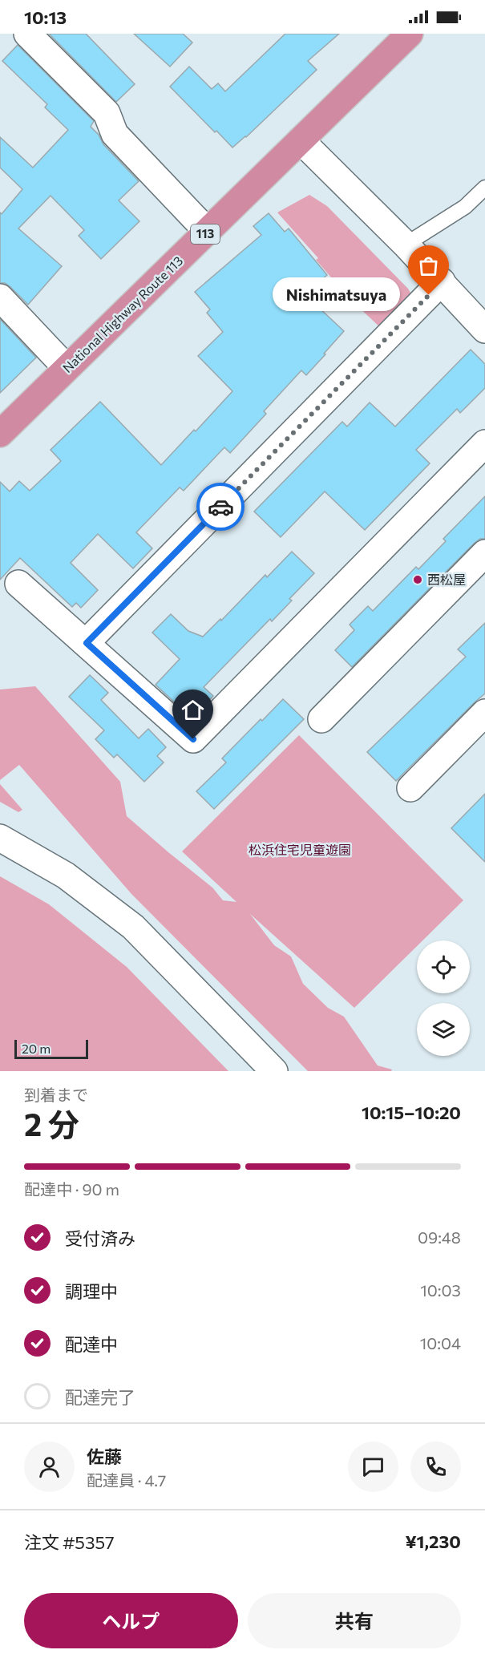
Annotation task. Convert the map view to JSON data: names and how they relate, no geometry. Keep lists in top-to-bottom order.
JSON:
{
  "streets": {
    "highway": ["113", "National Highway Route 113"]
  },
  "parks": ["松浜住宅児童遊園"],
  "places": ["Nishimatsuya", "西松屋"],
  "scale_bar": "20 m",
  "page": {
    "status": "10:13",
    "bubble": "Nishimatsuya",
    "scale": "20 m",
    "heading": ["2 分", "到着まで", "10:15–10:20"],
    "panel": [
      "佐藤",
      "配達員 · 4.7",
      "注文 #5357",
      "¥1,230"
    ],
    "bar": "配達中 · 90 m",
    "list": [
      ["受付済み", "09:48"],
      ["調理中", "10:03"],
      ["配達中", "10:04"],
      "配達完了"
    ],
    "buttons": ["ヘルプ", "共有"]
  }
}
